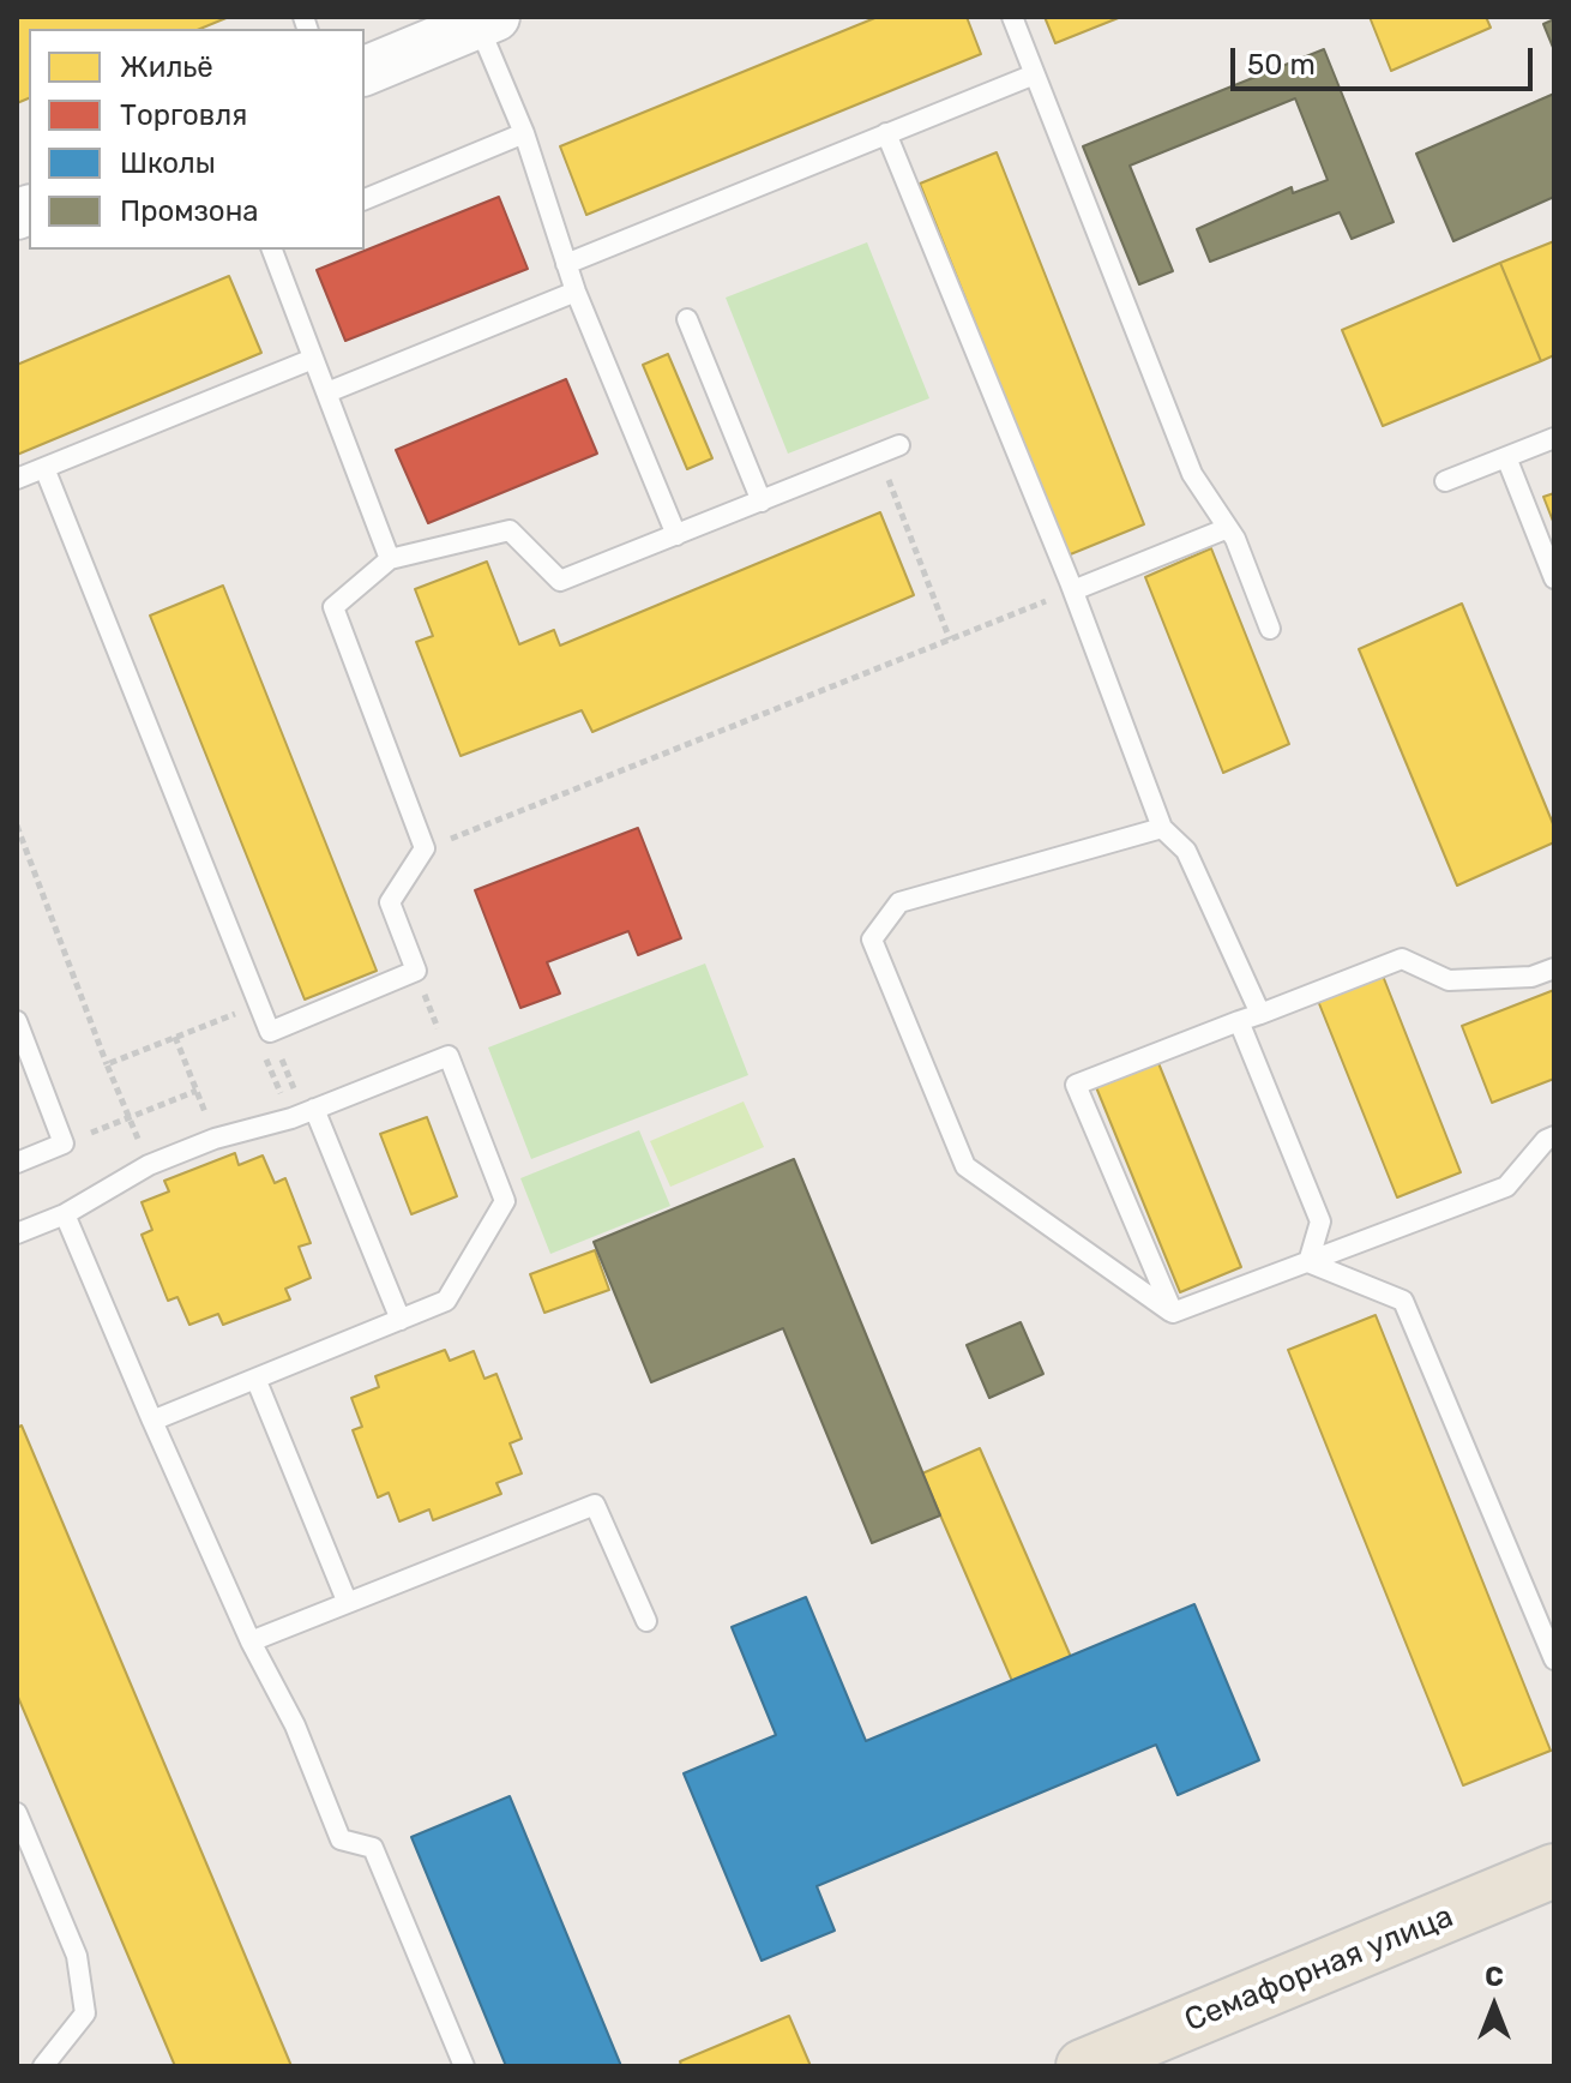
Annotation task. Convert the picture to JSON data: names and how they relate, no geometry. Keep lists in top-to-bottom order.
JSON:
{
  "streets": {
    "highway": ["Семафорная улица"]
  },
  "legend": [
    "Жильё",
    "Торговля",
    "Школы",
    "Промзона"
  ],
  "scale_bar": "50 m",
  "north": "top"
}
